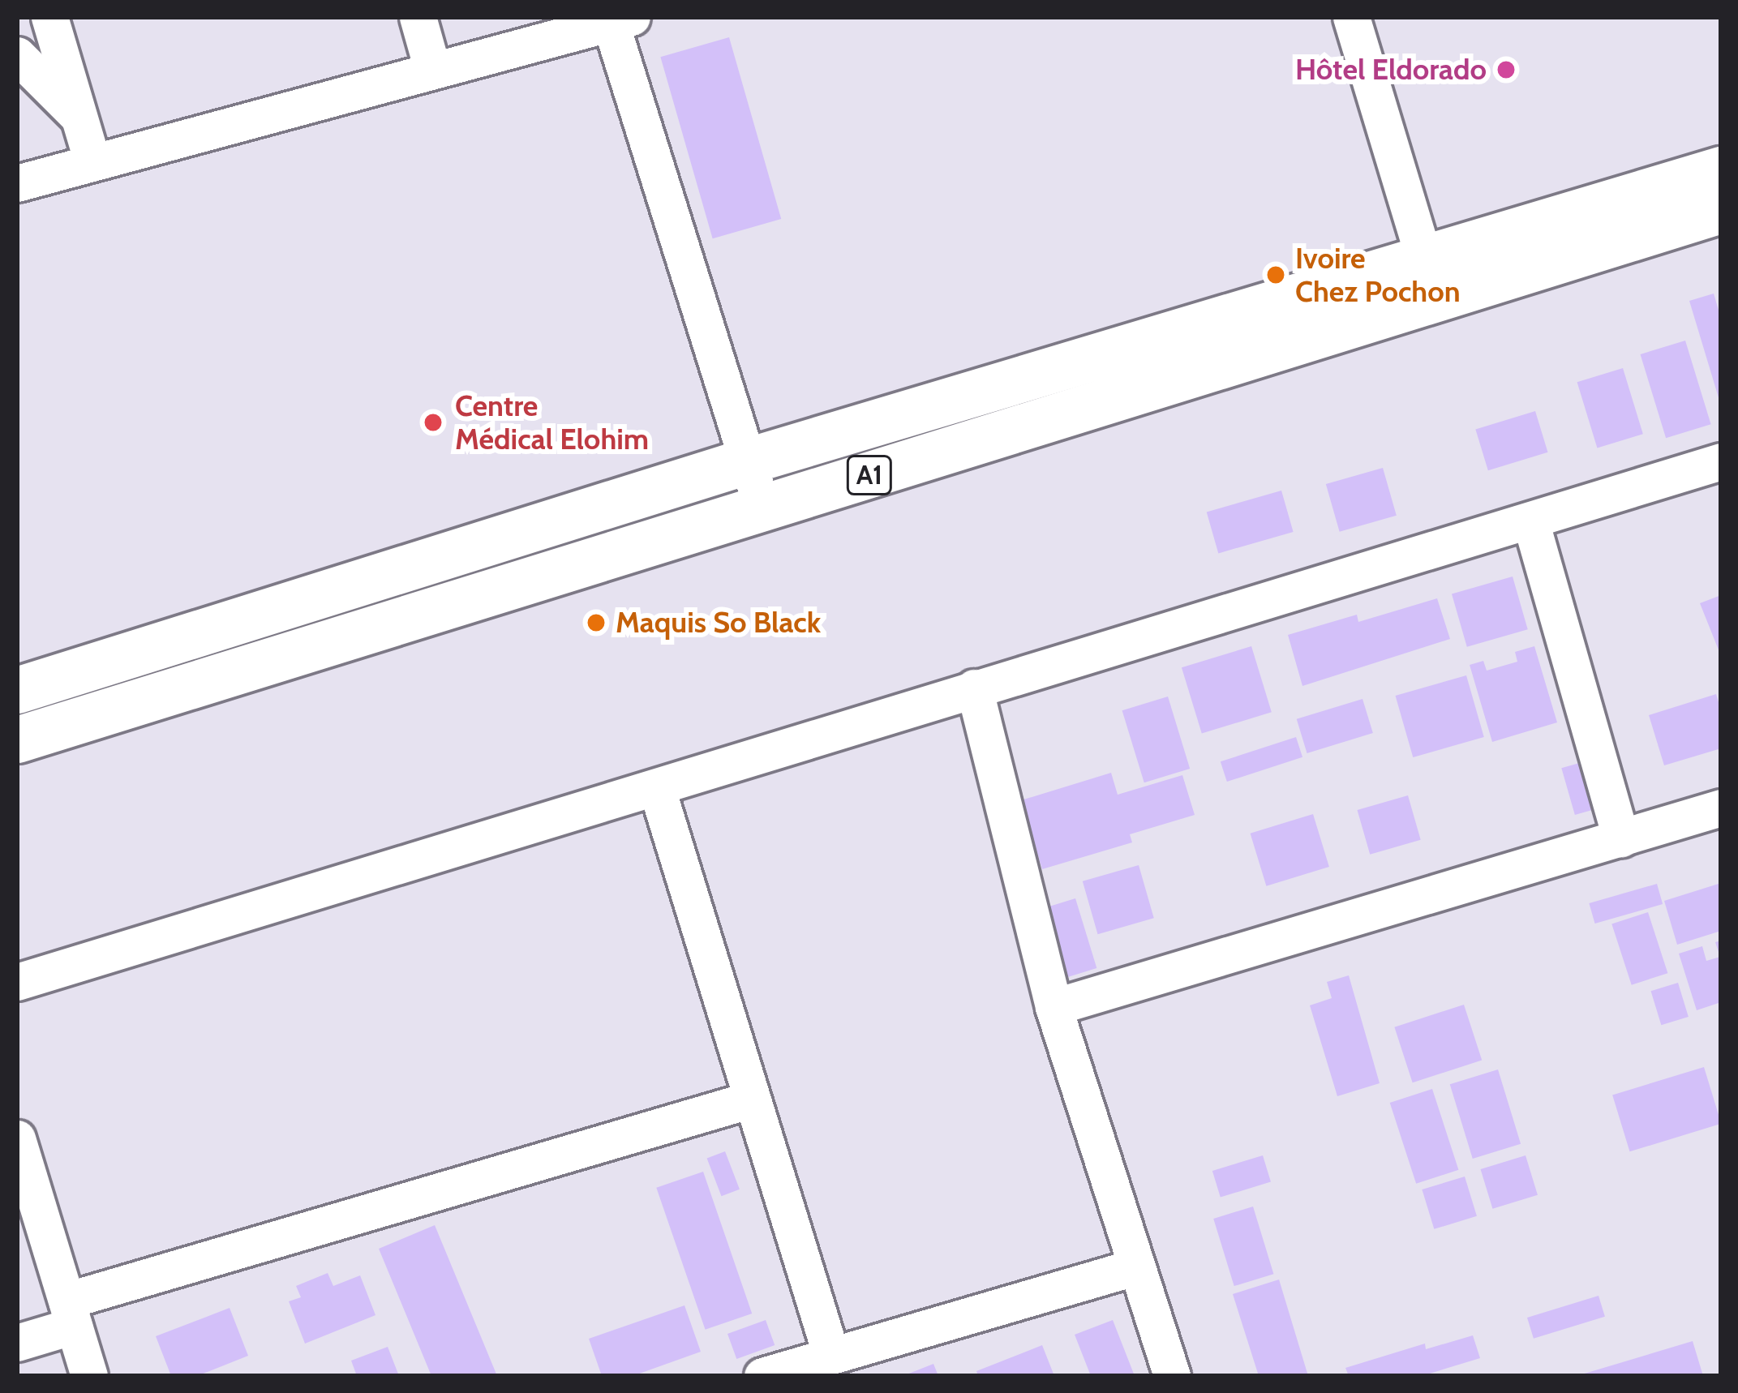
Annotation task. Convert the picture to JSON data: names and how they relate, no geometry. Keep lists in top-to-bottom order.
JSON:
{
  "streets": {
    "main road": ["A1"]
  },
  "places": [
    "Hôtel Eldorado",
    "Ivoire Chez Pochon",
    "Centre Médical Elohim",
    "Maquis So Black"
  ]
}
